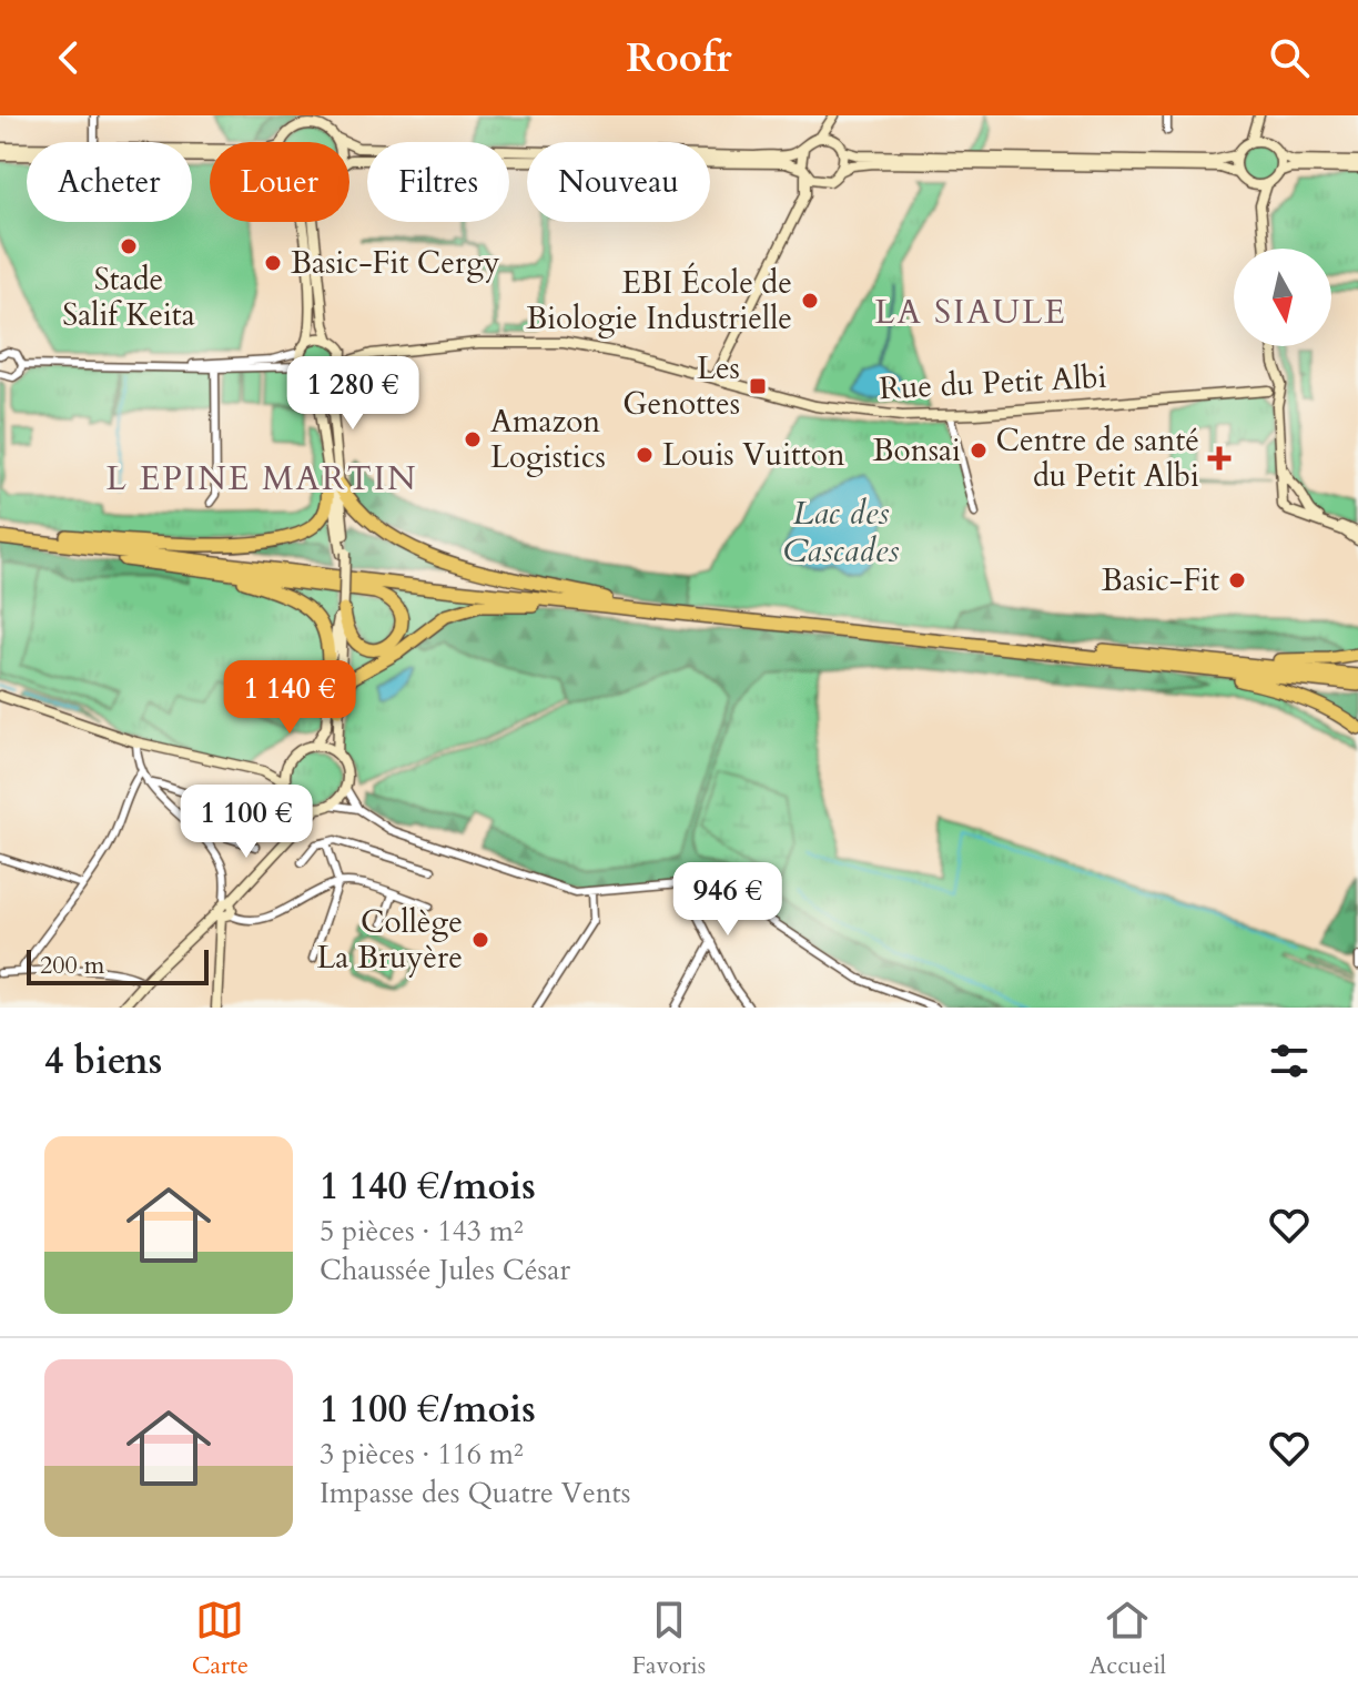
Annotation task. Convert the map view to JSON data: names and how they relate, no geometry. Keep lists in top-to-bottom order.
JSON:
{
  "streets": {
    "main road": ["Rue du Petit Albi"]
  },
  "districts": ["LA SIAULE", "L EPINE MARTIN"],
  "water": ["Lac des Cascades"],
  "places": {
    "other": [
      "Stade Salif Keita",
      "Basic-Fit Cergy",
      "EBI École de Biologie Industrielle",
      "Amazon Logistics",
      "Bonsai",
      "Louis Vuitton",
      "Basic-Fit",
      "Collège La Bruyère"
    ],
    "transit": ["Les Genottes"],
    "health": ["Centre de santé du Petit Albi"]
  },
  "scale_bar": "200 m",
  "north": "bottom",
  "page": {
    "header": "Roofr",
    "chip": [
      "Acheter",
      "Louer",
      "Filtres",
      "Nouveau"
    ],
    "price": [
      "1 280 €",
      "1 140 €",
      "1 100 €",
      "946 €"
    ],
    "scale": "200 m",
    "heading": "4 biens",
    "list": [
      {
        "name": "1 140 €/mois",
        "note": "5 pièces · 143 m² · Chaussée Jules César"
      },
      {
        "name": "1 100 €/mois",
        "note": "3 pièces · 116 m² · Impasse des Quatre Vents"
      }
    ],
    "tabs": ["Carte", "Favoris", "Accueil"]
  }
}
